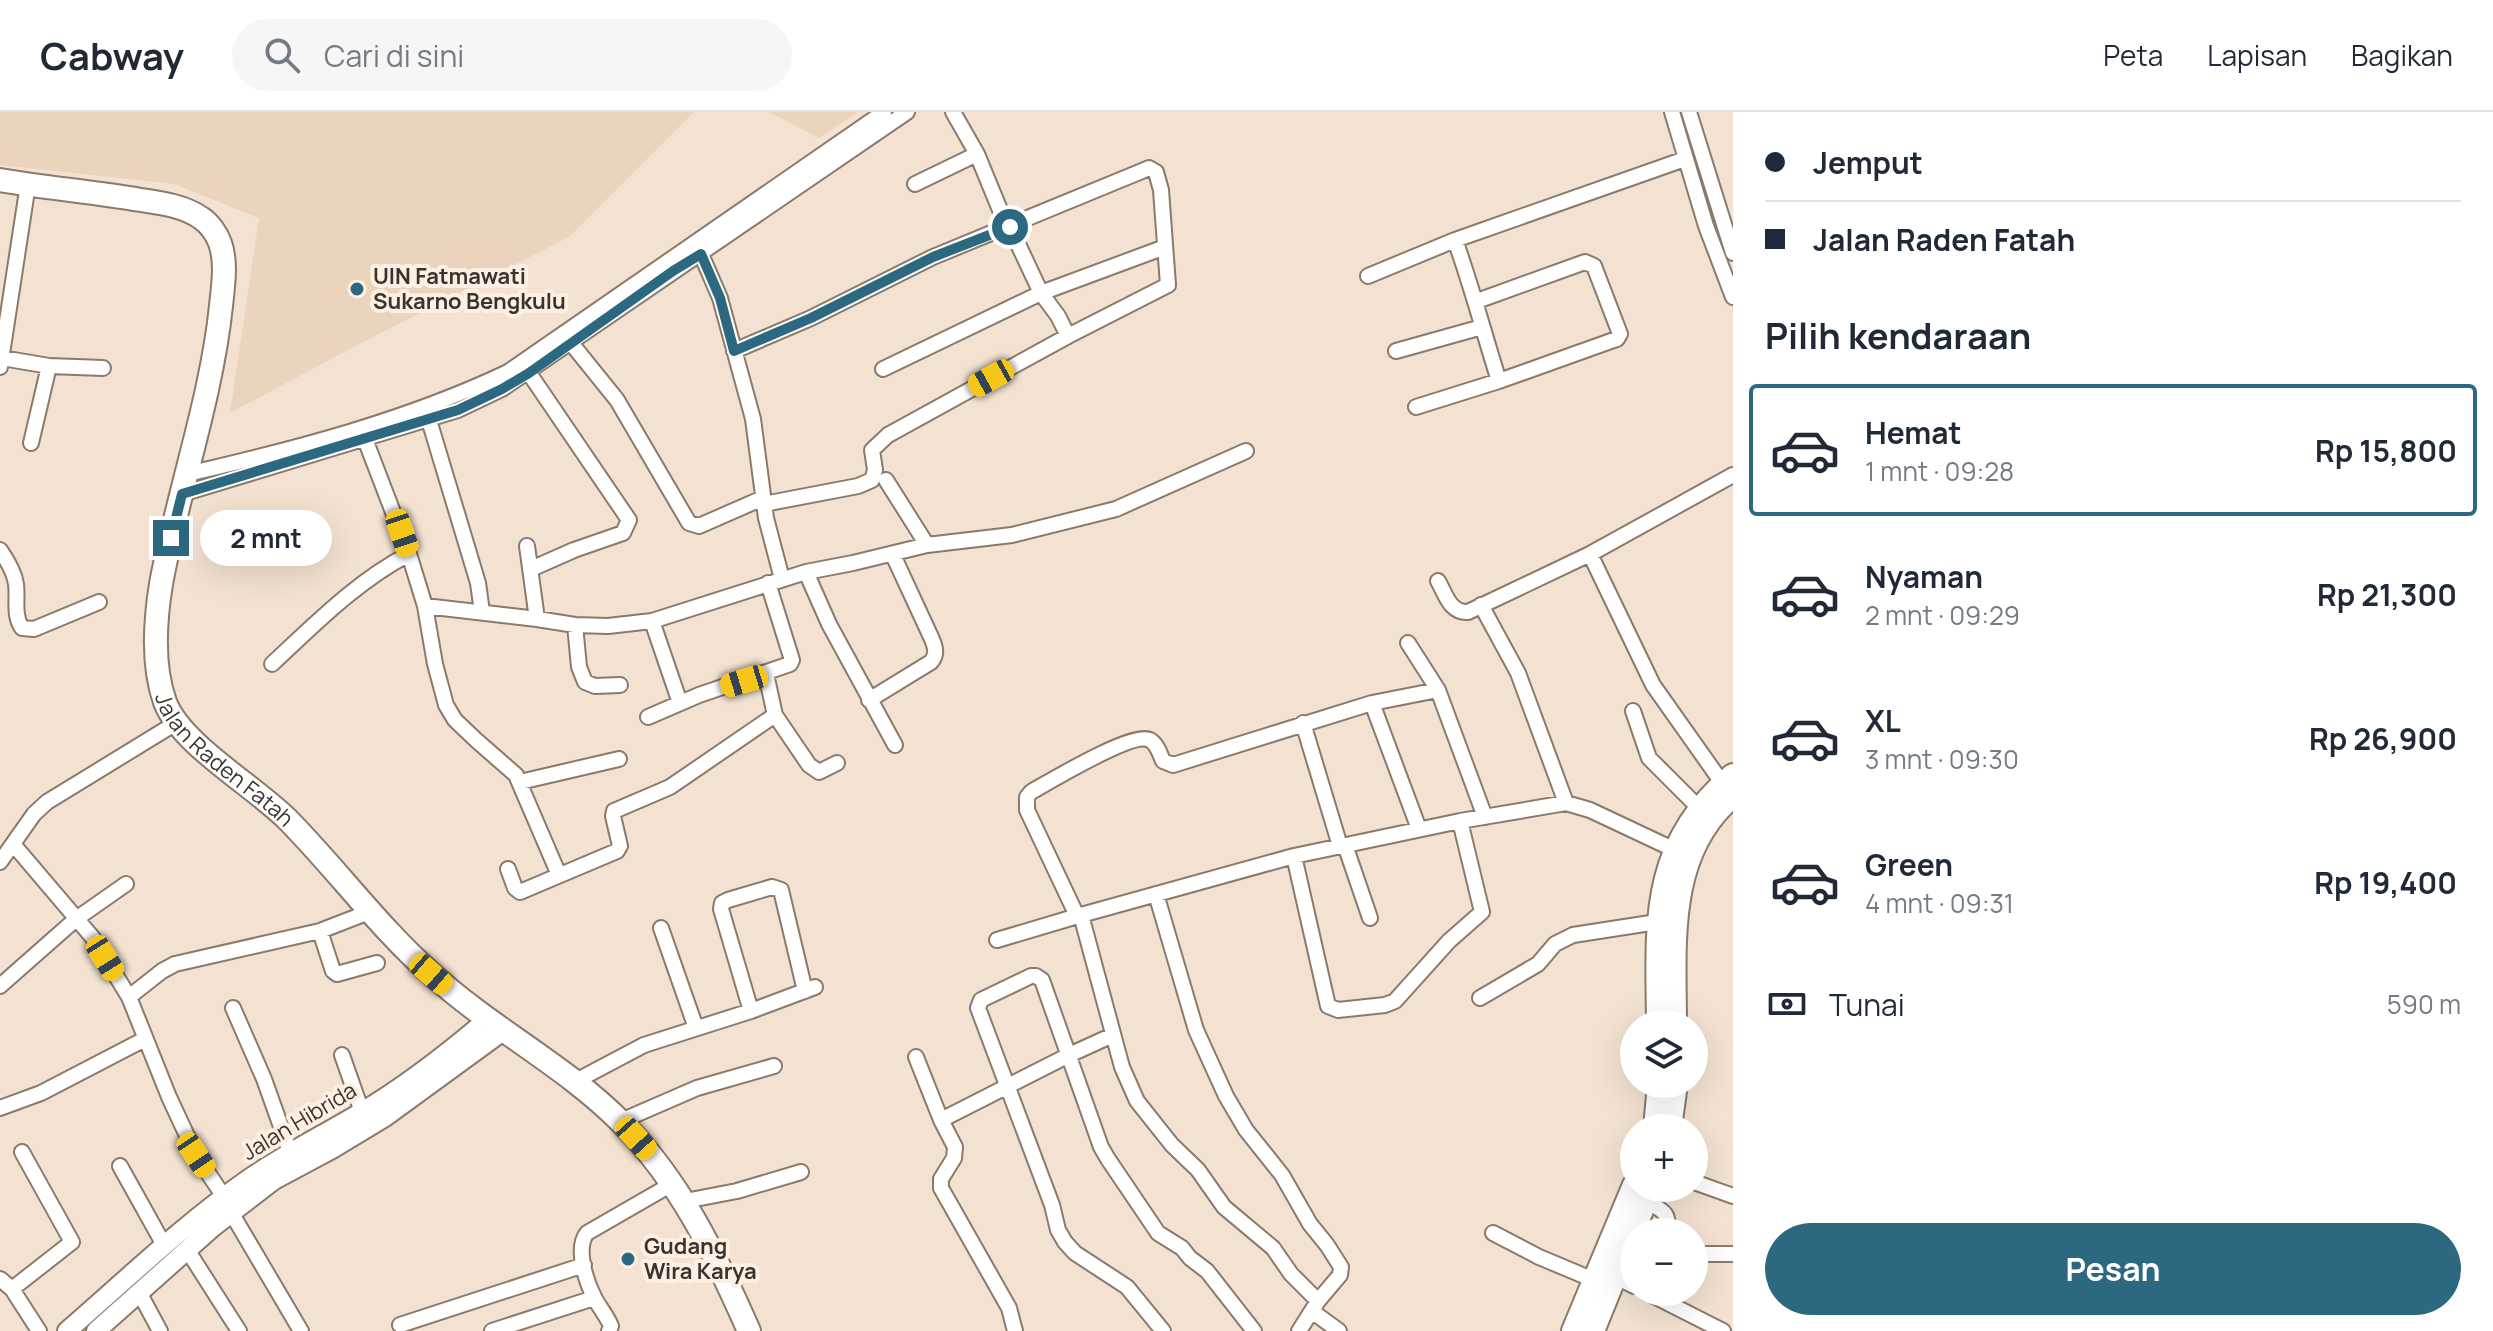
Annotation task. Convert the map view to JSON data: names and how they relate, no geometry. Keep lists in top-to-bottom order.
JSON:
{
  "streets": {
    "highway": ["Jalan Raden Fatah"],
    "main road": ["Jalan Hibrida"]
  },
  "crossings": [
    ["Jalan Raden Fatah", "Jalan Hibrida"]
  ],
  "places": ["UIN Fatmawati Sukarno Bengkulu", "Gudang Wira Karya"],
  "page": {
    "header": "Cabway",
    "search": "Cari di sini",
    "nav": ["Peta", "Lapisan", "Bagikan"],
    "banner": ["Jemput", "Jalan Raden Fatah"],
    "heading": "Pilih kendaraan",
    "list": [
      {
        "name": "Hemat",
        "note": "1 mnt · 09:28",
        "value": "Rp 15,800"
      },
      {
        "name": "Nyaman",
        "note": "2 mnt · 09:29",
        "value": "Rp 21,300"
      },
      {
        "name": "XL",
        "note": "3 mnt · 09:30",
        "value": "Rp 26,900"
      },
      {
        "name": "Green",
        "note": "4 mnt · 09:31",
        "value": "Rp 19,400"
      }
    ],
    "bubble": "2 mnt",
    "pay": ["Tunai", "590 m"],
    "map_buttons": ["+", "−"],
    "buttons": "Pesan"
  }
}
